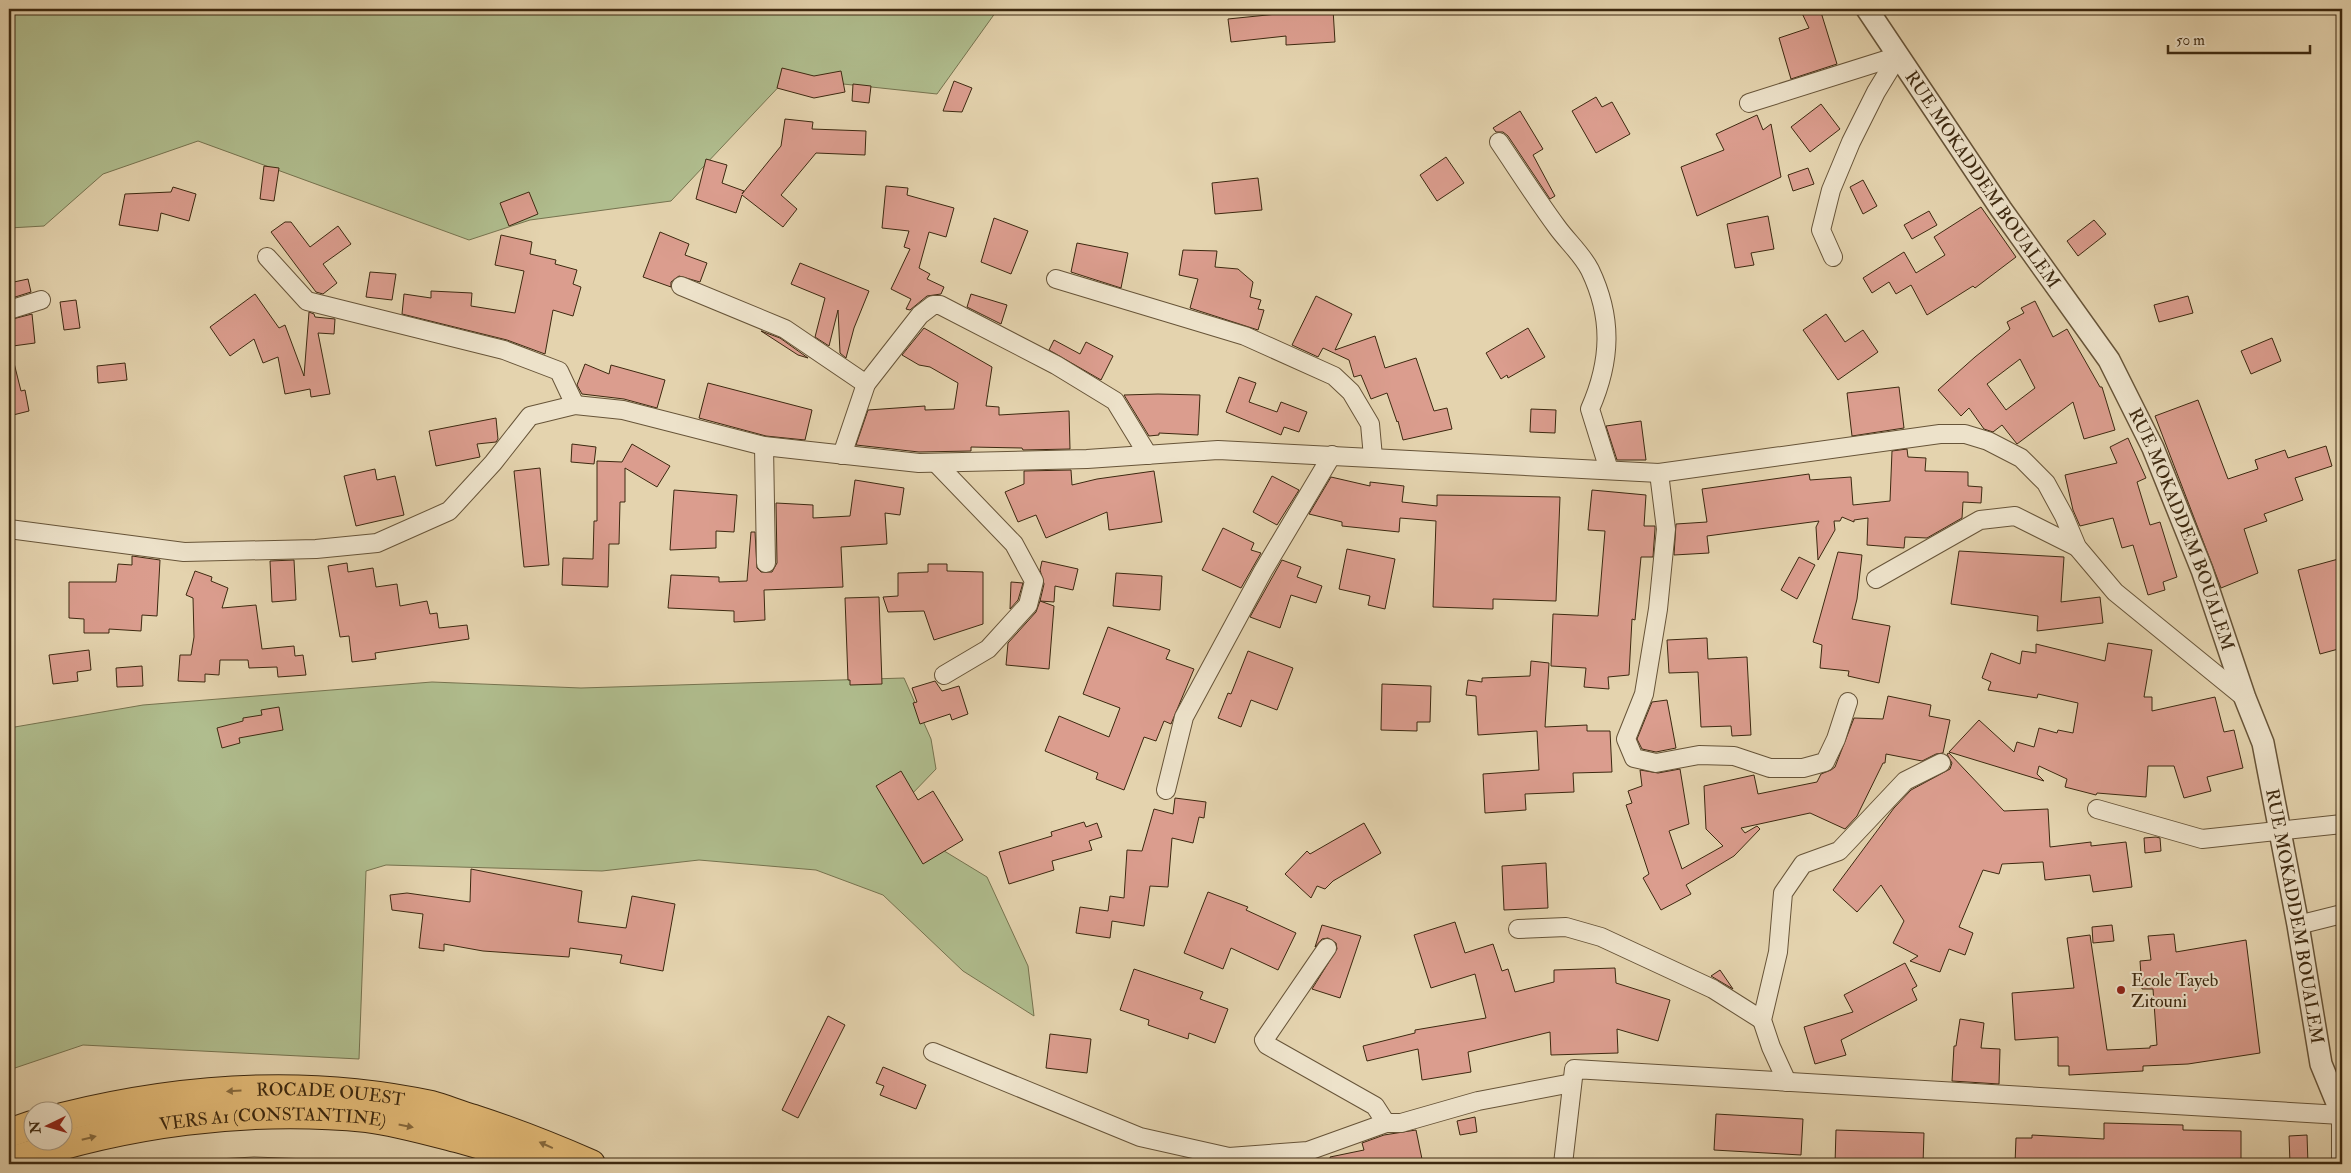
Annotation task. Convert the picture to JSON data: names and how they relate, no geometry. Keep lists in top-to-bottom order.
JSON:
{
  "streets": {
    "highway": ["ROCADE OUEST", "VERS A1 (CONSTANTINE)"],
    "street": ["RUE MOKADDEM BOUALEM"]
  },
  "one_way": ["ROCADE OUEST", "VERS A1 (CONSTANTINE)"],
  "places": ["Ecole Tayeb Zitouni"],
  "scale_bar": "50 m",
  "north": "left"
}
